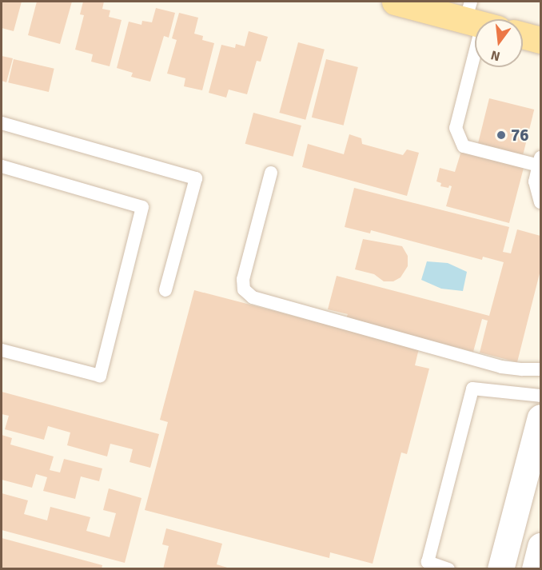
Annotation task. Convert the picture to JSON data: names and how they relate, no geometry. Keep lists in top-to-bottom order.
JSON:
{
  "places": ["76"],
  "north": "bottom"
}
